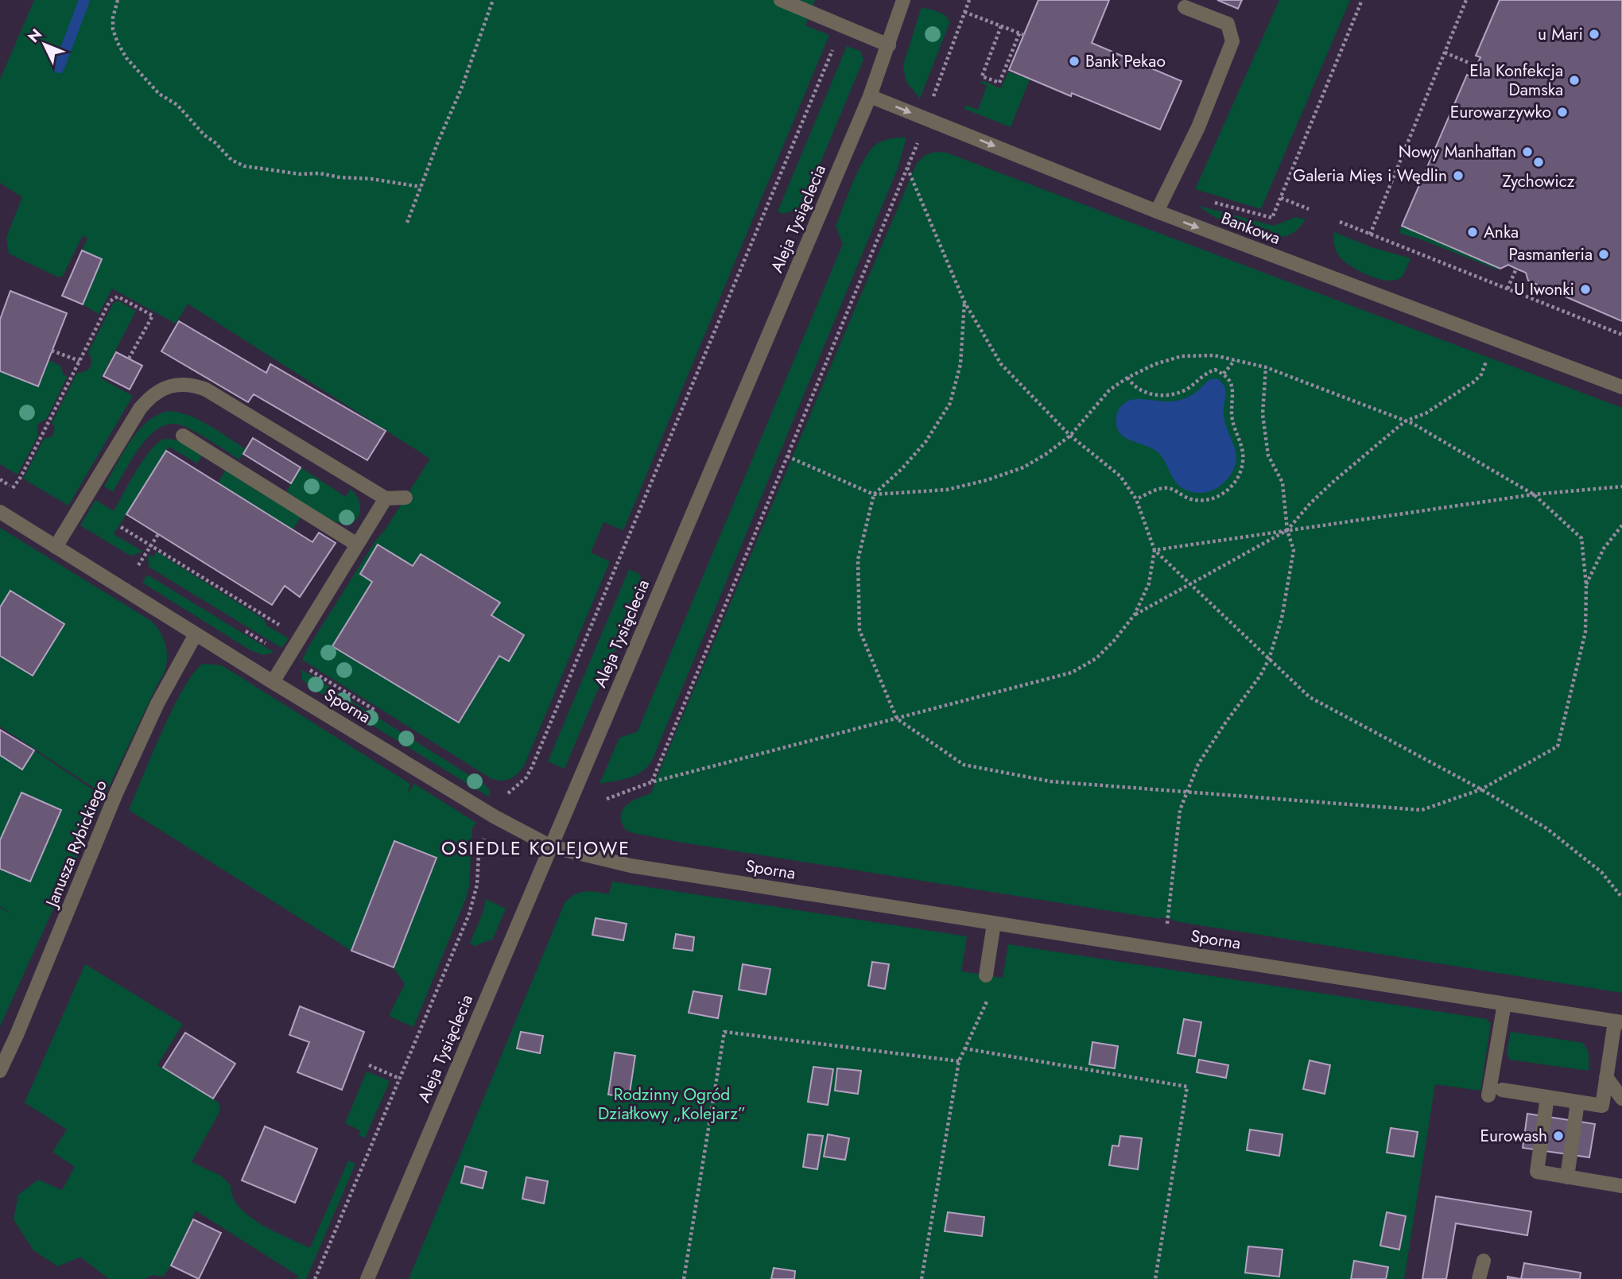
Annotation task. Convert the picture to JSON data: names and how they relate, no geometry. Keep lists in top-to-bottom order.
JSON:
{
  "streets": {
    "street": [
      "Aleja Tysiąclecia",
      "Bankowa",
      "Sporna",
      "Janusza Rybickiego"
    ]
  },
  "crossings": [
    ["Aleja Tysiąclecia", "Bankowa"],
    ["Aleja Tysiąclecia", "Sporna"],
    ["Sporna", "Janusza Rybickiego"]
  ],
  "one_way": ["Bankowa"],
  "districts": ["OSIEDLE KOLEJOWE"],
  "parks": ["Rodzinny Ogród Działkowy „Kolejarz”"],
  "places": [
    "u Mari",
    "Bank Pekao",
    "Ela Konfekcja Damska",
    "Eurowarzywko",
    "Nowy Manhattan",
    "Zychowicz",
    "Galeria Mięs i Wędlin",
    "Anka",
    "Pasmanteria",
    "U Iwonki",
    "Eurowash"
  ],
  "north": "top left"
}
